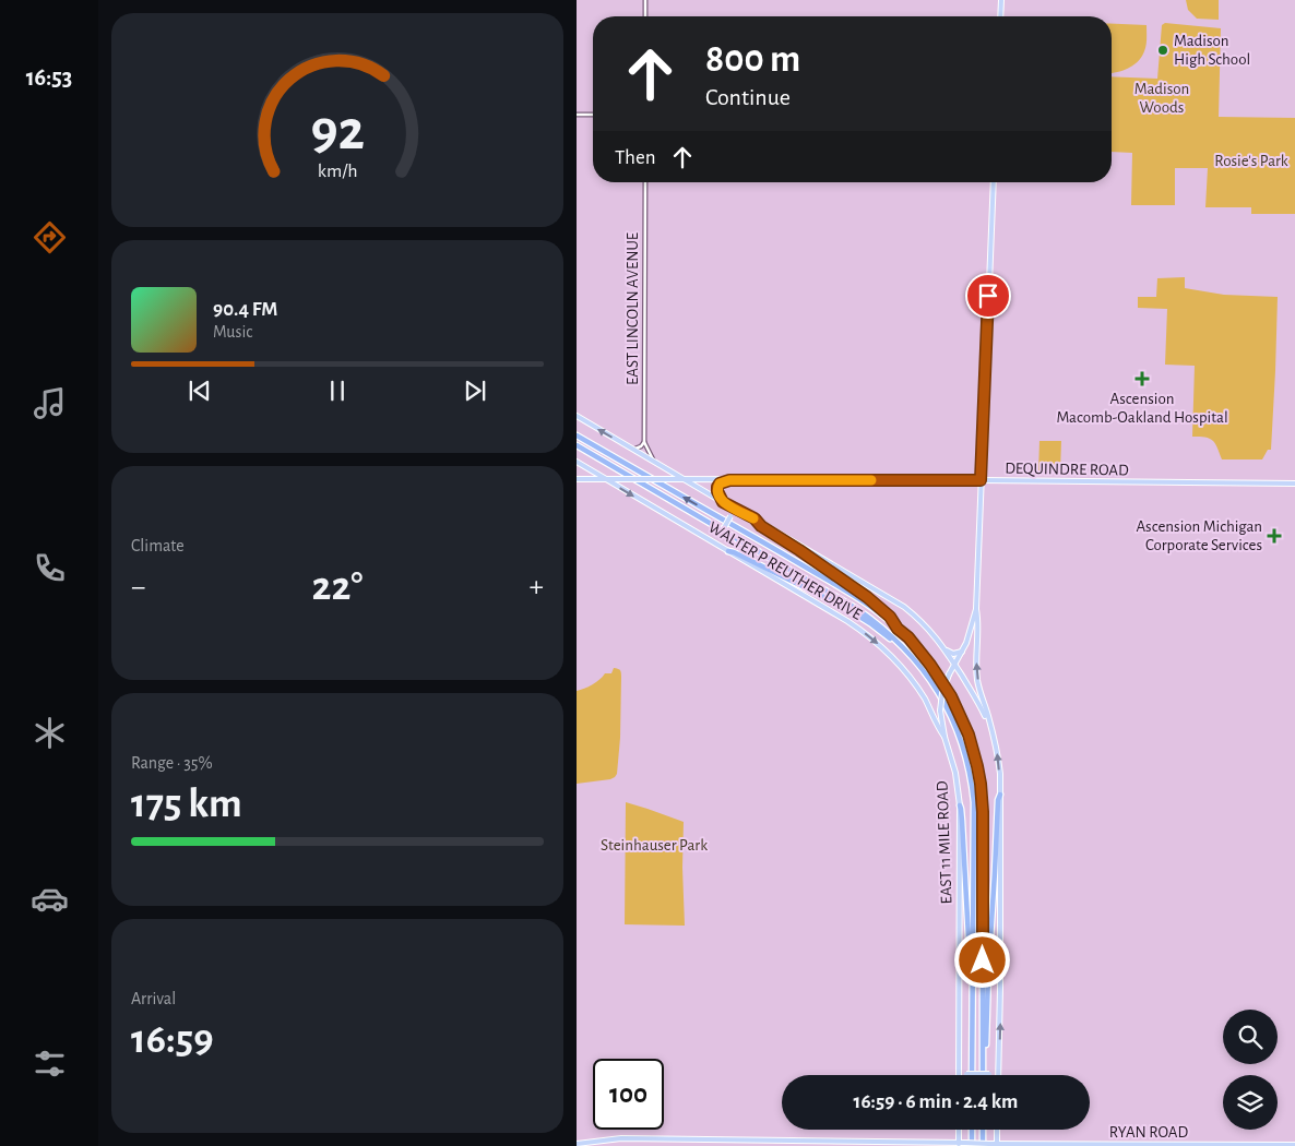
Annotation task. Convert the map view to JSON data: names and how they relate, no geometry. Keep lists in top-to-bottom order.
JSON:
{
  "streets": {
    "main road": [
      "DEQUINDRE ROAD",
      "WALTER P REUTHER DRIVE",
      "EAST 11 MILE ROAD",
      "RYAN ROAD"
    ],
    "street": ["EAST LINCOLN AVENUE"]
  },
  "crossings": [
    ["EAST LINCOLN AVENUE", "WALTER P REUTHER DRIVE"],
    ["DEQUINDRE ROAD", "WALTER P REUTHER DRIVE"],
    ["DEQUINDRE ROAD", "EAST 11 MILE ROAD"],
    ["WALTER P REUTHER DRIVE", "EAST 11 MILE ROAD"]
  ],
  "parks": ["Madison Woods", "Rosie's Park", "Steinhauser Park"],
  "places": {
    "other": ["Madison High School"],
    "health": ["Ascension Macomb-Oakland Hospital", "Ascension Michigan Corporate Services"]
  },
  "page": {
    "tabs": "16:53",
    "turn": ["800 m", "Continue"],
    "then": "Then",
    "song": ["90.4 FM", "Music"],
    "tile": [
      "Climate",
      ["Range · 35%", "175 km"],
      ["Arrival", "16:59"]
    ],
    "heat": ["−", "22°", "+"],
    "limit": "100",
    "trip": "16:59 · 6 min · 2.4 km",
    "gauge": ["92", "km/h"]
  }
}
